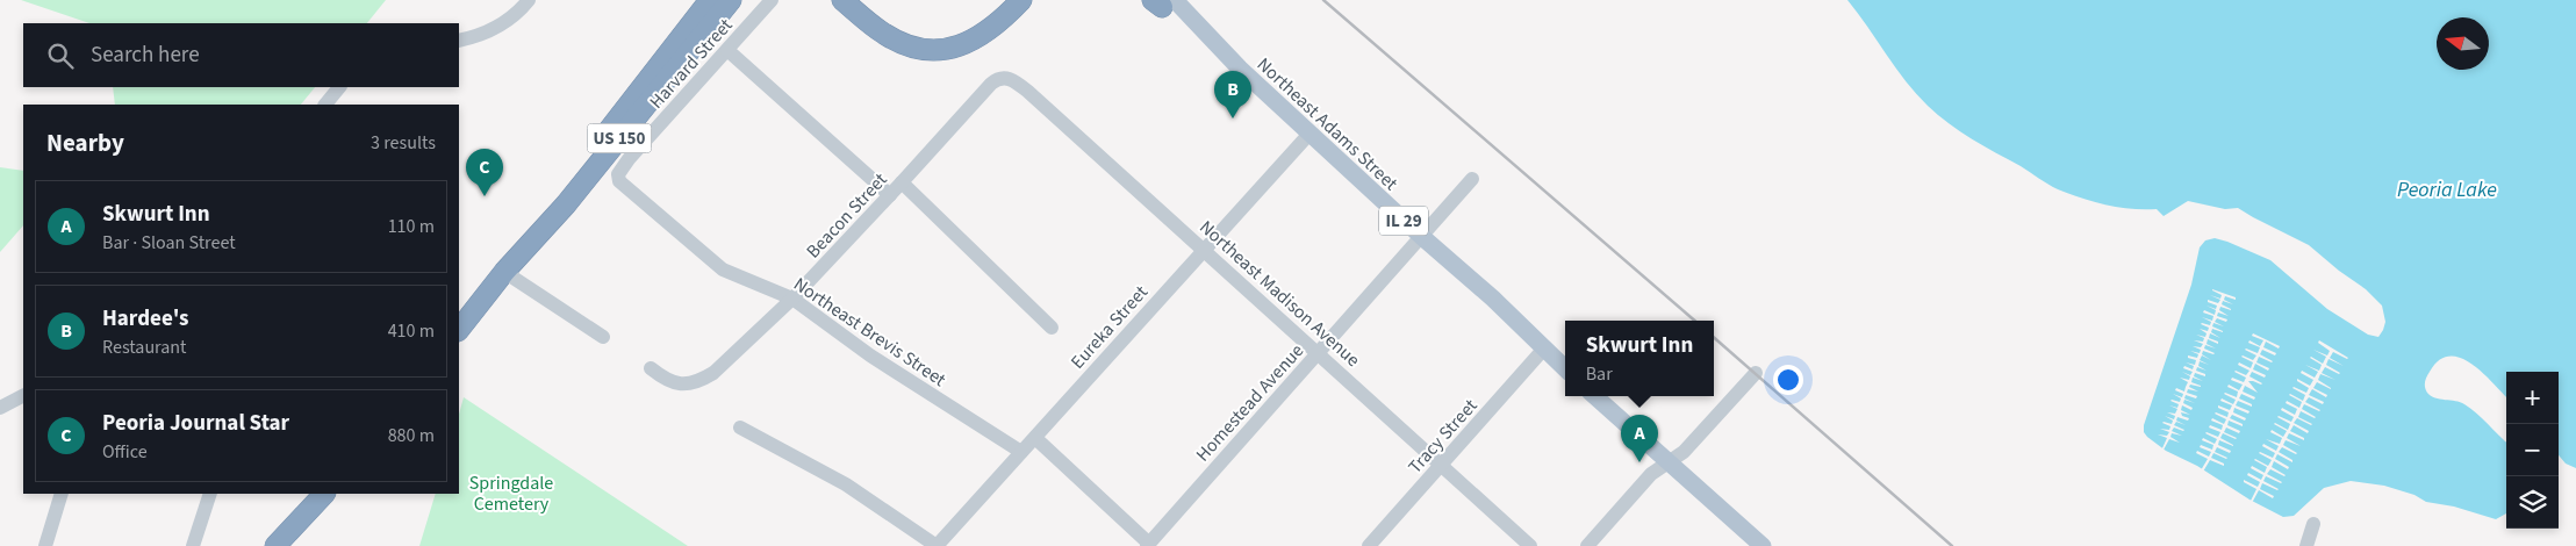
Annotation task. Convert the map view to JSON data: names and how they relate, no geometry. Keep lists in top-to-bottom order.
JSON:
{
  "streets": {
    "highway": ["US 150"],
    "main road": ["Northeast Adams Street", "IL 29"],
    "street": [
      "Harvard Street",
      "Beacon Street",
      "Northeast Madison Avenue",
      "Eureka Street",
      "Northeast Brevis Street",
      "Homestead Avenue",
      "Tracy Street"
    ]
  },
  "crossings": [
    ["Harvard Street", "Northeast Brevis Street"],
    ["Northeast Adams Street", "Eureka Street"],
    ["Northeast Adams Street", "Homestead Avenue"],
    ["Northeast Adams Street", "Tracy Street"],
    ["Beacon Street", "Northeast Madison Avenue"],
    ["Beacon Street", "Northeast Brevis Street"],
    ["Northeast Madison Avenue", "Eureka Street"],
    ["Northeast Madison Avenue", "Homestead Avenue"],
    ["Northeast Madison Avenue", "Tracy Street"],
    ["Eureka Street", "Northeast Brevis Street"]
  ],
  "water": ["Peoria Lake"],
  "parks": ["Springdale Cemetery"],
  "north": "left",
  "page": {
    "search": "Search here",
    "pins": ["B", "C", "A"],
    "heading": ["Nearby", "3 results"],
    "list": [
      {
        "mark": "A",
        "name": "Skwurt Inn",
        "note": "Bar · Sloan Street",
        "value": "110 m"
      },
      {
        "mark": "B",
        "name": "Hardee's",
        "note": "Restaurant",
        "value": "410 m"
      },
      {
        "mark": "C",
        "name": "Peoria Journal Star",
        "note": "Office",
        "value": "880 m"
      }
    ],
    "popup": ["Skwurt Inn", "Bar"],
    "map_buttons": ["+", "−"]
  }
}
